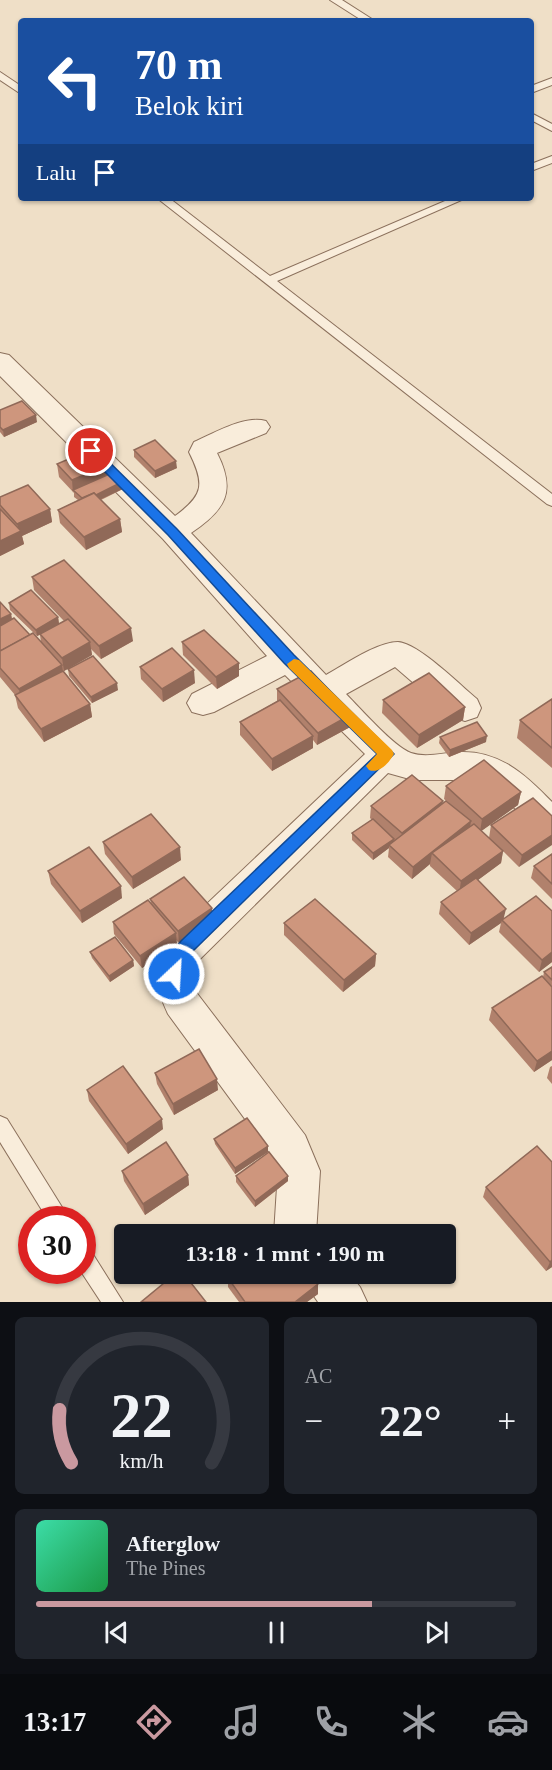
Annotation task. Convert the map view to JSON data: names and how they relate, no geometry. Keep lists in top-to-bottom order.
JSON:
{
  "page": {
    "turn": ["70 m", "Belok kiri"],
    "then": "Lalu",
    "limit": "30",
    "trip": "13:18 · 1 mnt · 190 m",
    "tile": "AC",
    "heat": ["−", "22°", "+"],
    "song": ["Afterglow", "The Pines"],
    "tabs": "13:17",
    "gauge": ["22", "km/h"]
  }
}
